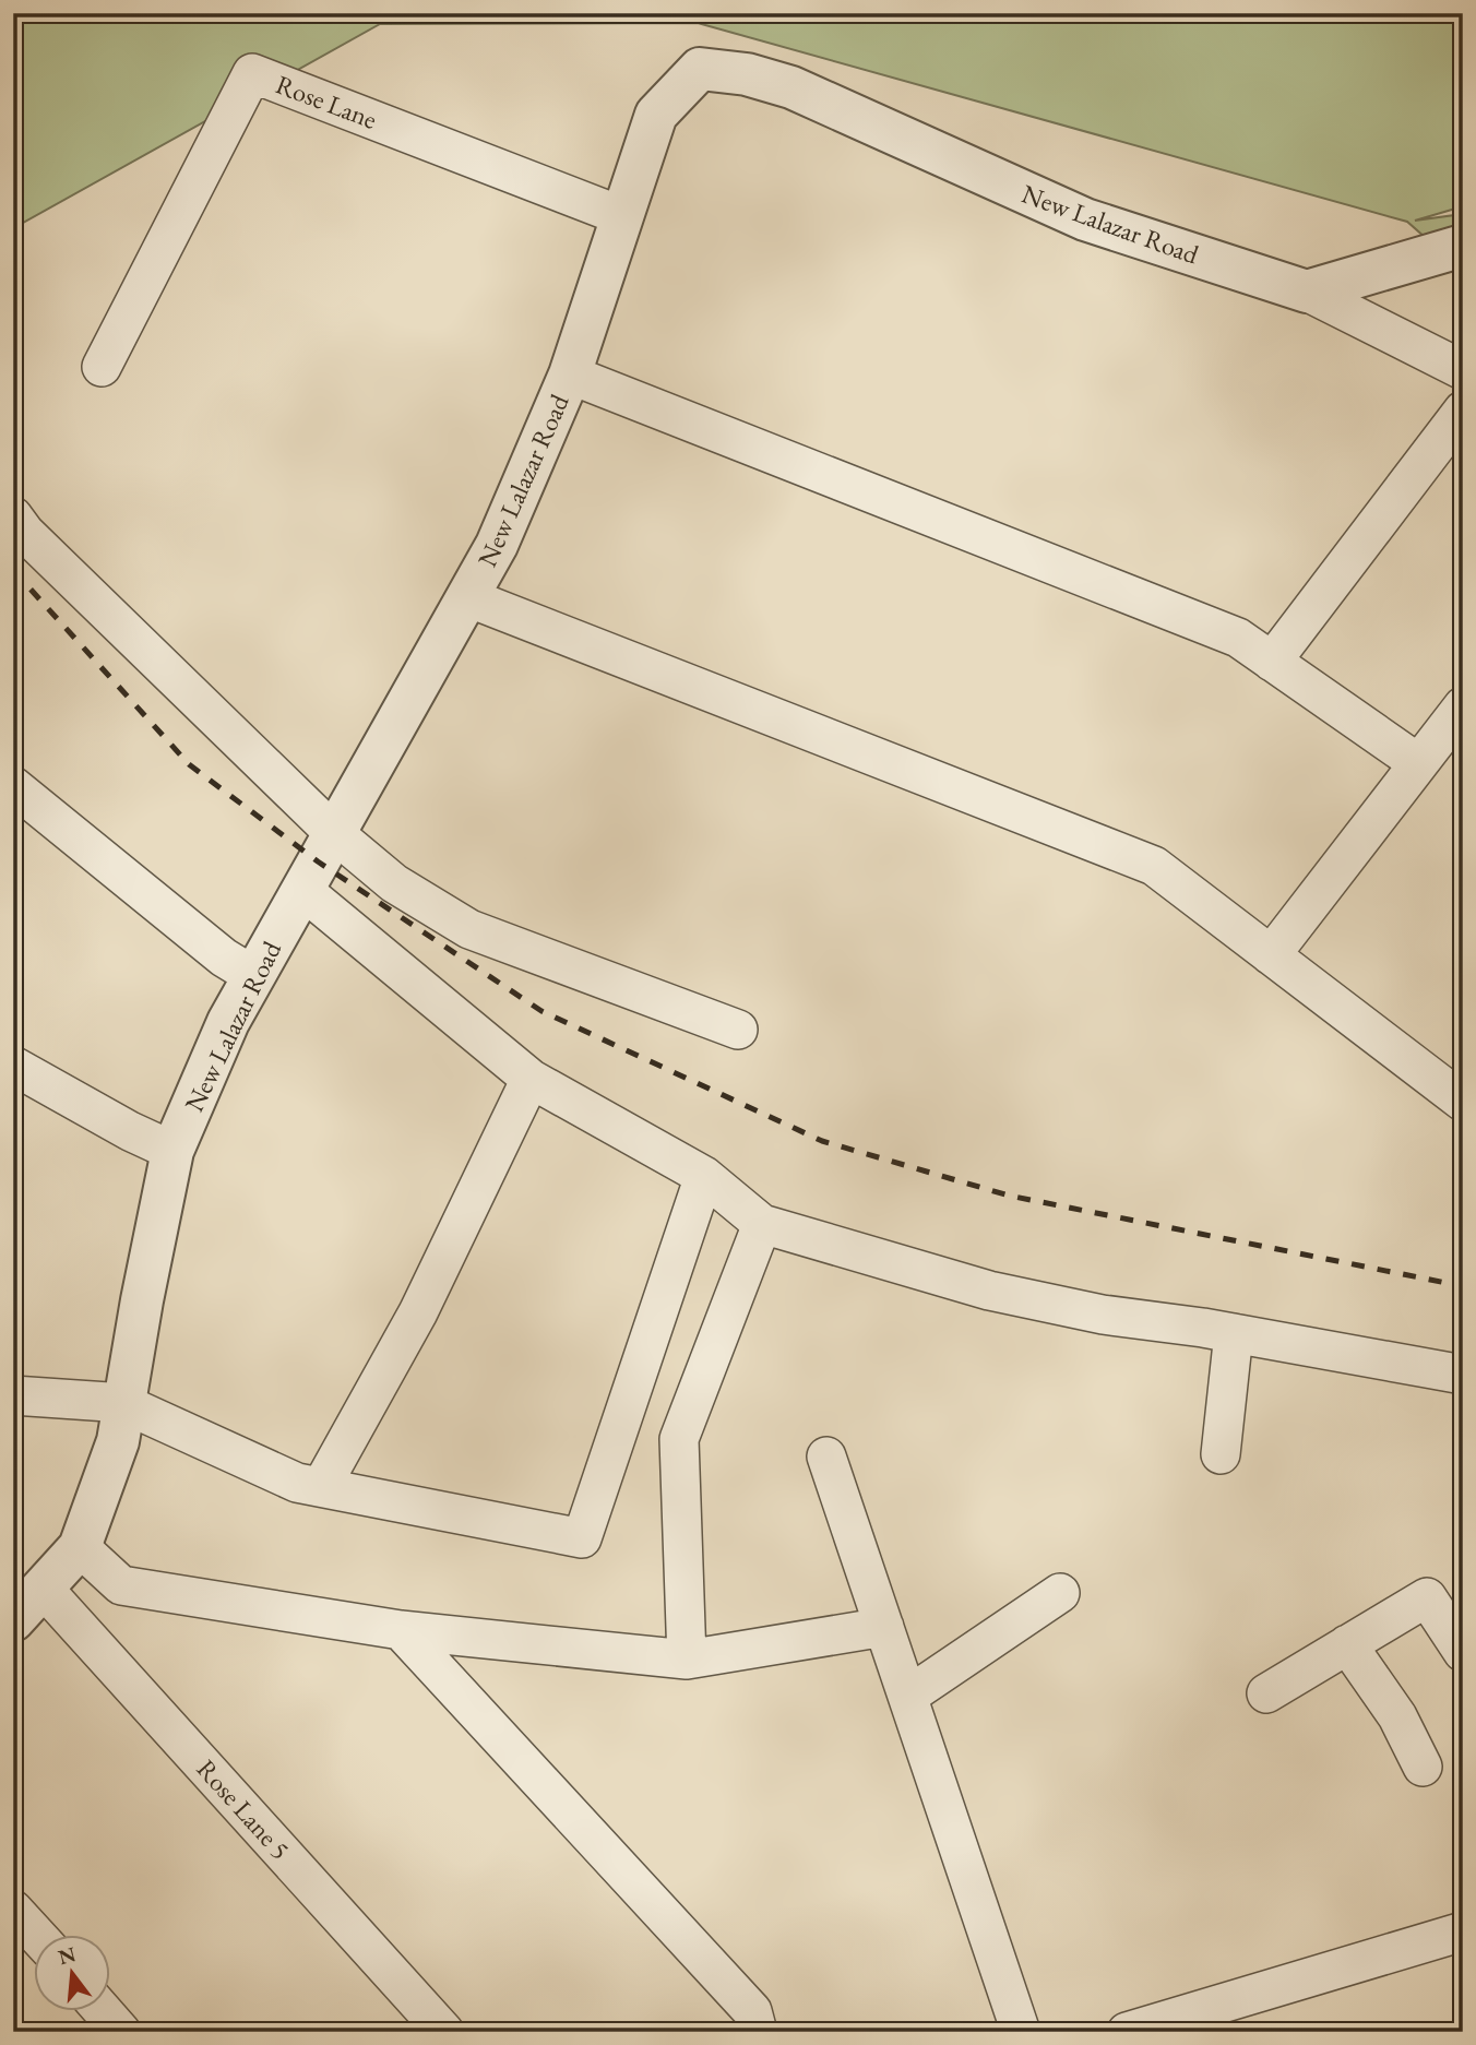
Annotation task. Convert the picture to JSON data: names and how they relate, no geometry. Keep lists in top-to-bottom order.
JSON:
{
  "streets": {
    "street": ["Rose Lane", "New Lalazar Road", "Rose Lane 5"]
  },
  "crossings": [
    ["Rose Lane", "New Lalazar Road"],
    ["New Lalazar Road", "Rose Lane 5"]
  ],
  "north": "top"
}
